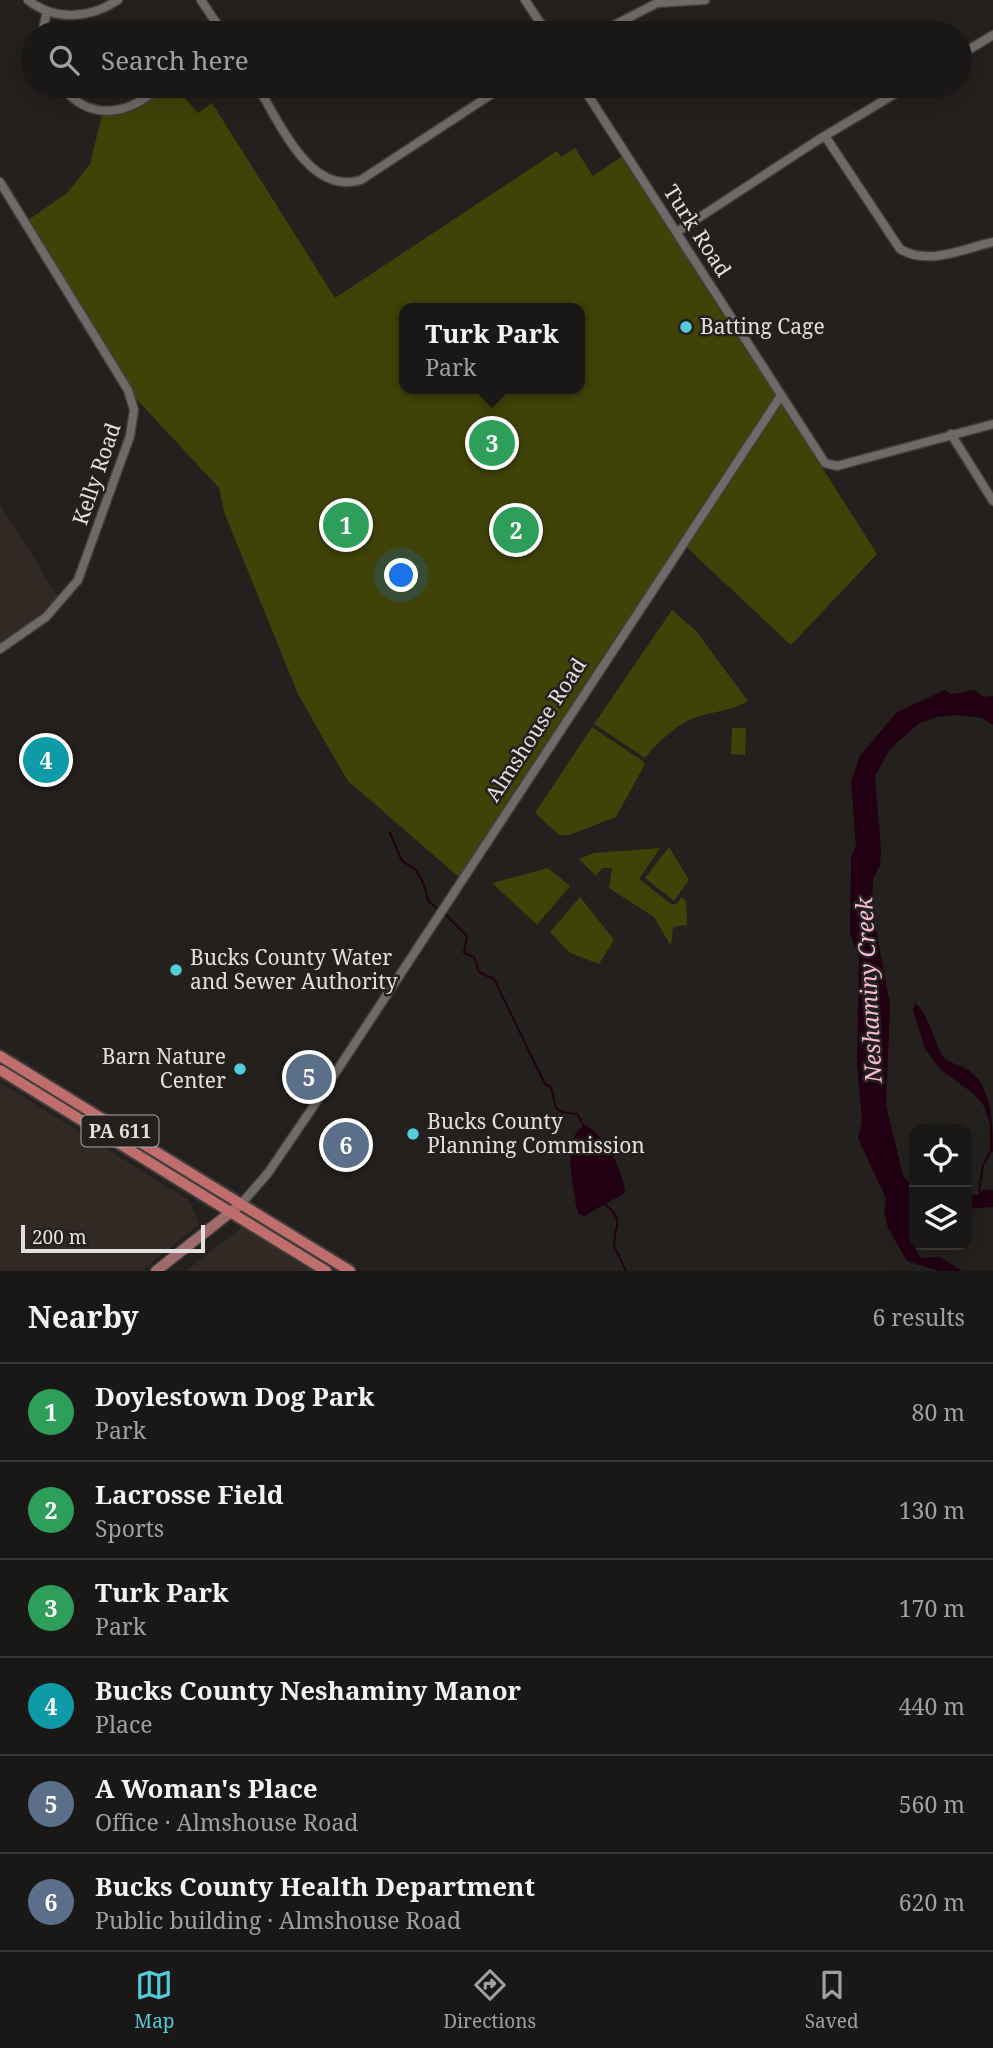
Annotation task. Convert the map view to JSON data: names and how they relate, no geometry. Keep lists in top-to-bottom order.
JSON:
{
  "streets": {
    "highway": ["PA 611"],
    "main road": ["Almshouse Road"],
    "street": ["Turk Road", "Kelly Road"]
  },
  "crossings": [
    ["Turk Road", "Almshouse Road"],
    ["Almshouse Road", "PA 611"]
  ],
  "water": ["Neshaminy Creek"],
  "places": [
    "Batting Cage",
    "Bucks County Water and Sewer Authority",
    "Barn Nature Center",
    "Bucks County Planning Commission"
  ],
  "scale_bar": "200 m",
  "page": {
    "search": "Search here",
    "popup": ["Turk Park", "Park"],
    "pins": [
      "3",
      "1",
      "2",
      "4",
      "5",
      "6"
    ],
    "scale": "200 m",
    "heading": ["Nearby", "6 results"],
    "list": [
      {
        "mark": "1",
        "name": "Doylestown Dog Park",
        "note": "Park",
        "value": "80 m"
      },
      {
        "mark": "2",
        "name": "Lacrosse Field",
        "note": "Sports",
        "value": "130 m"
      },
      {
        "mark": "3",
        "name": "Turk Park",
        "note": "Park",
        "value": "170 m"
      },
      {
        "mark": "4",
        "name": "Bucks County Neshaminy Manor",
        "note": "Place",
        "value": "440 m"
      },
      {
        "mark": "5",
        "name": "A Woman's Place",
        "note": "Office · Almshouse Road",
        "value": "560 m"
      },
      {
        "mark": "6",
        "name": "Bucks County Health Department",
        "note": "Public building · Almshouse Road",
        "value": "620 m"
      }
    ],
    "nav": ["Map", "Directions", "Saved"]
  }
}
